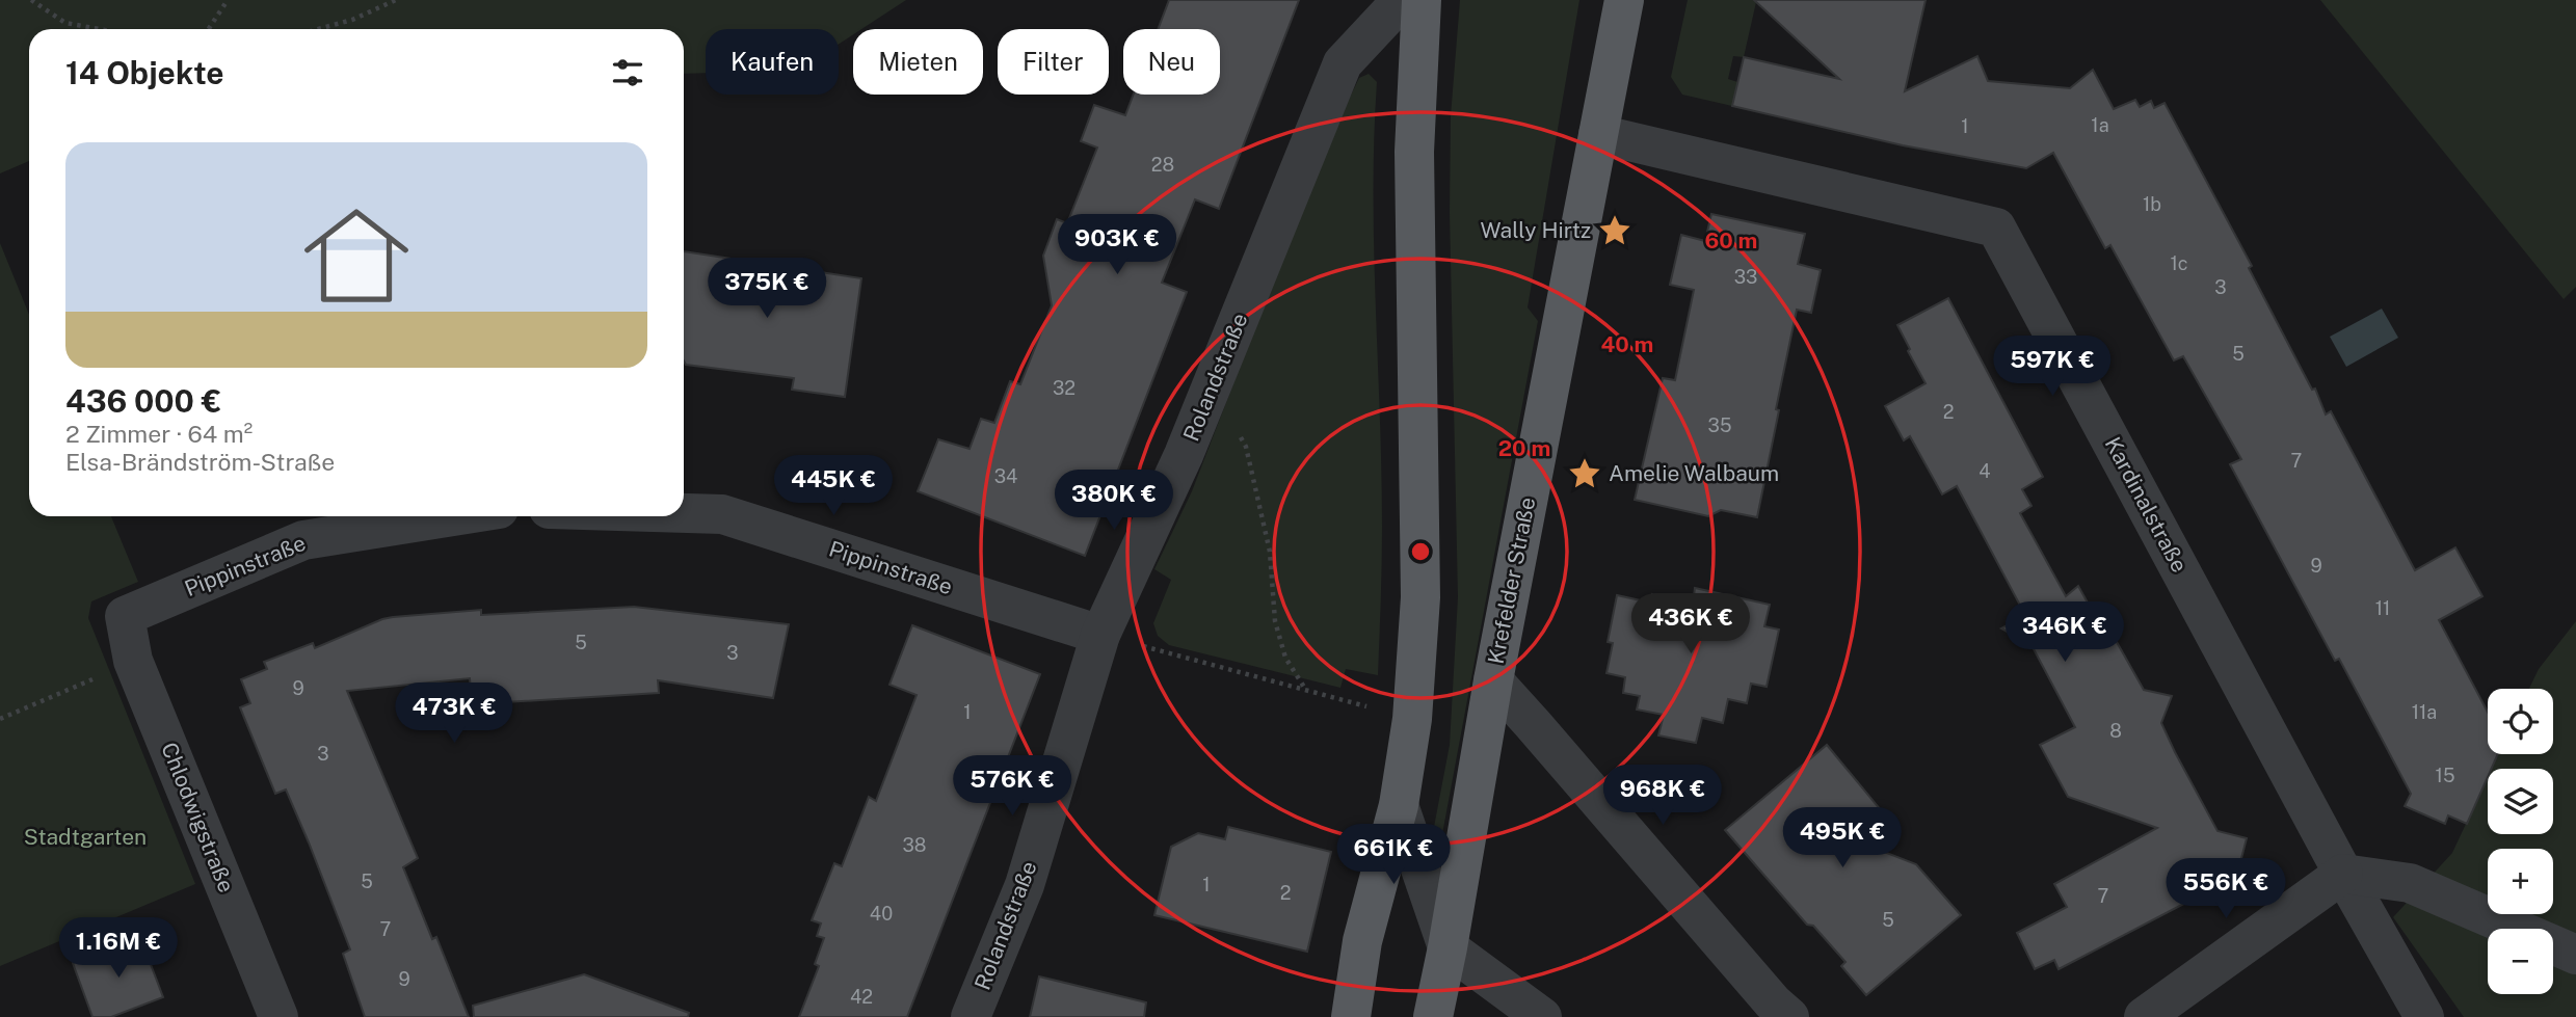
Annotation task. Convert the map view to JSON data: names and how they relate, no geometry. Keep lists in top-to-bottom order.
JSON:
{
  "streets": {
    "main road": ["Krefelder Straße"],
    "street": [
      "Rolandstraße",
      "Kardinalstraße",
      "Pippinstraße",
      "Chlodwigstraße"
    ]
  },
  "crossings": [
    ["Rolandstraße", "Pippinstraße"],
    ["Kardinalstraße", "Krefelder Straße"],
    ["Pippinstraße", "Chlodwigstraße"]
  ],
  "parks": ["Stadtgarten"],
  "places": {
    "place": ["Wally Hirtz", "Amelie Walbaum"]
  },
  "house_numbers": [
    "1a",
    "1",
    "28",
    "1b",
    "1c",
    "33",
    "3",
    "5",
    "32",
    "2",
    "35",
    "7",
    "4",
    "34",
    "9",
    "11",
    "5",
    "3",
    "9",
    "1",
    "11a",
    "8",
    "3",
    "15",
    "38",
    "5",
    "1",
    "2",
    "7",
    "40",
    "5",
    "7",
    "9",
    "42"
  ],
  "page": {
    "chip": [
      "Kaufen",
      "Mieten",
      "Filter",
      "Neu"
    ],
    "heading": "14 Objekte",
    "list": [
      {
        "name": "436 000 €",
        "note": "2 Zimmer · 64 m² · Elsa-Brändström-Straße"
      }
    ],
    "price": [
      "903K €",
      "375K €",
      "597K €",
      "445K €",
      "380K €",
      "436K €",
      "346K €",
      "473K €",
      "576K €",
      "968K €",
      "495K €",
      "661K €",
      "556K €",
      "1.16M €"
    ],
    "map_buttons": ["+", "−"]
  },
  "rings": ["60 m", "40 m", "20 m"]
}
